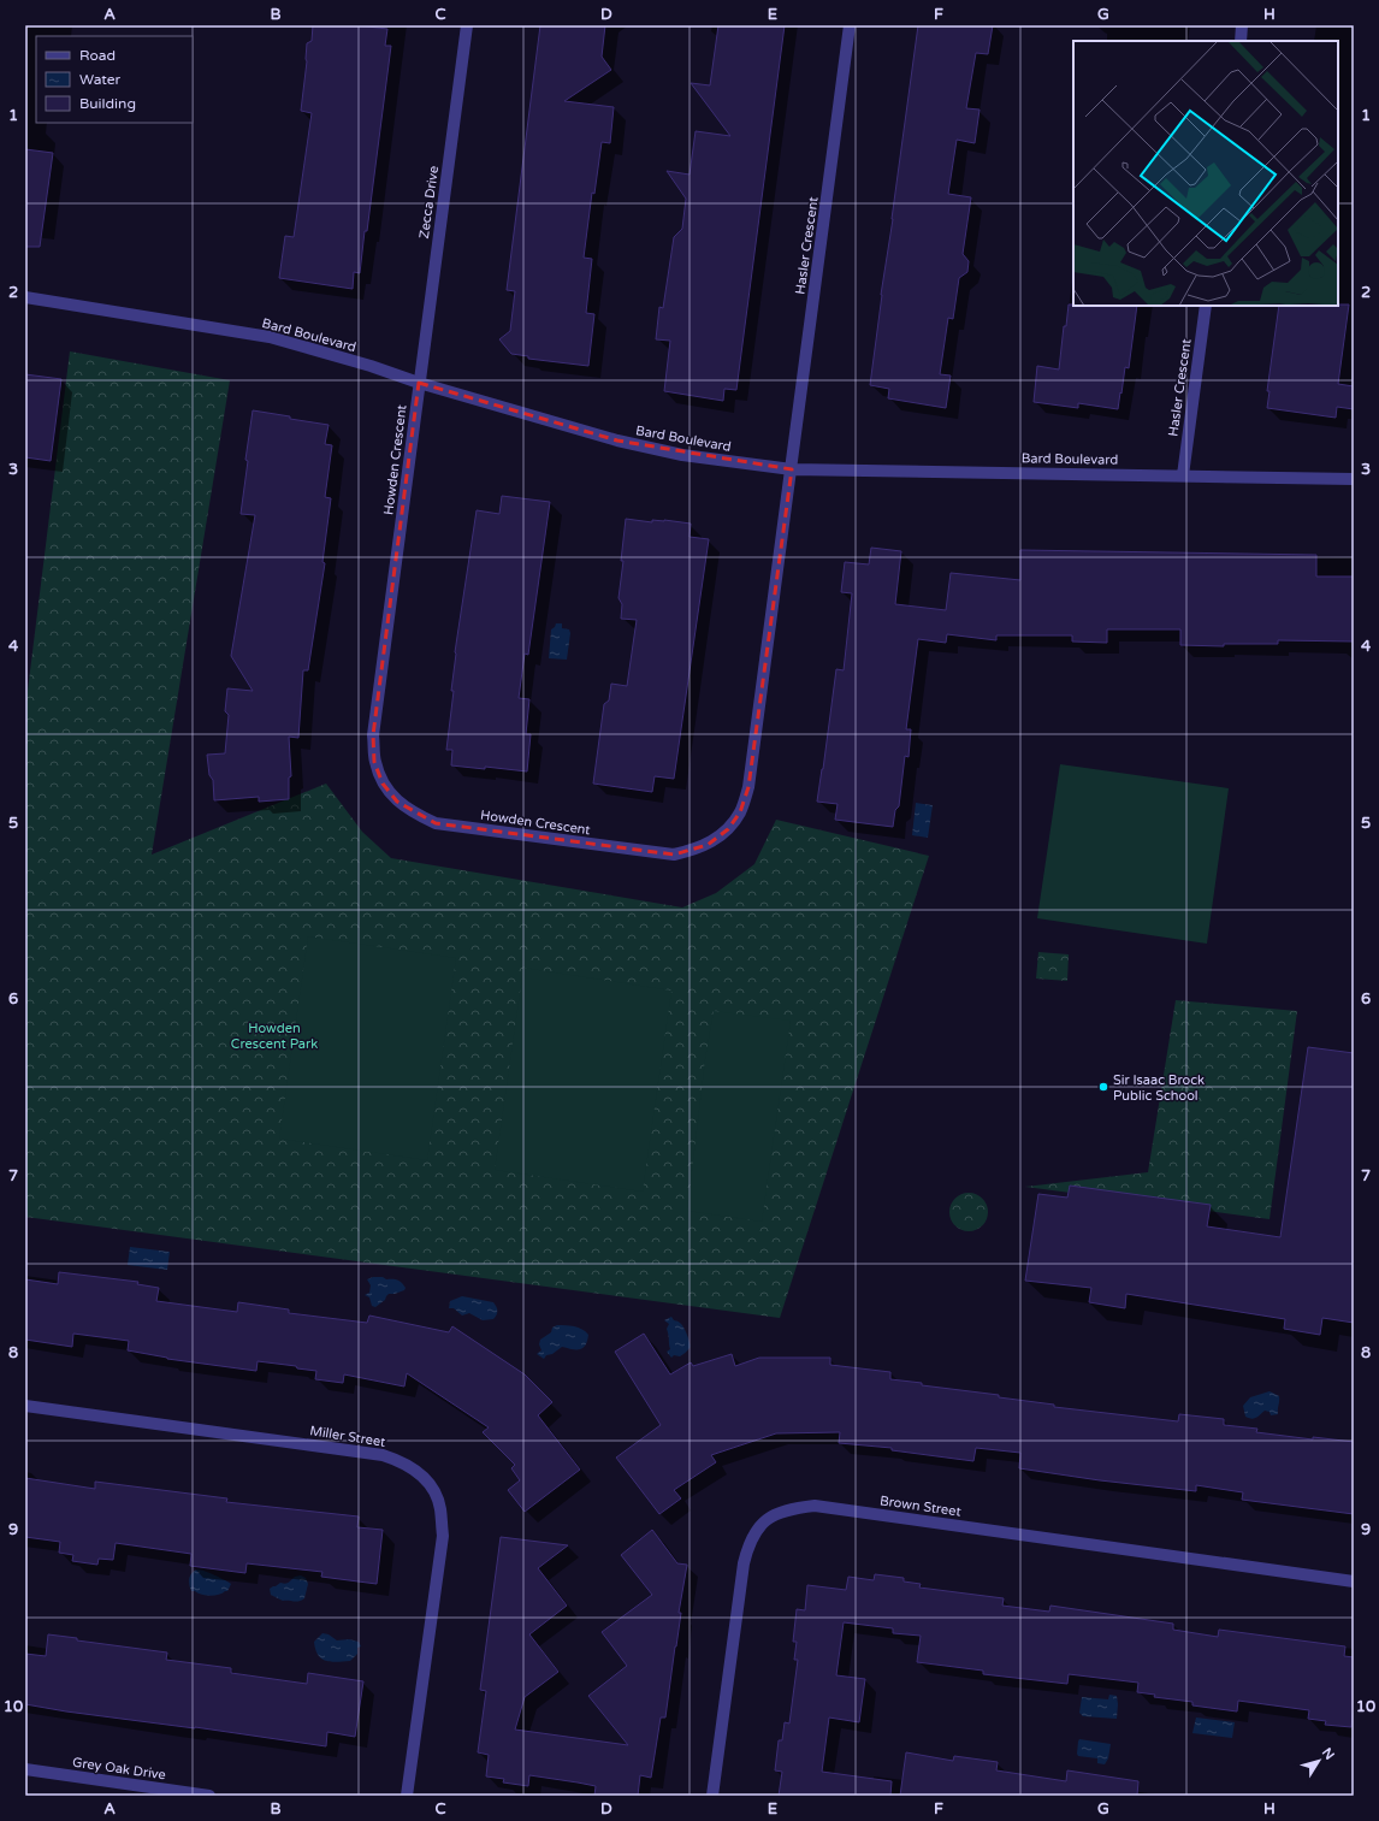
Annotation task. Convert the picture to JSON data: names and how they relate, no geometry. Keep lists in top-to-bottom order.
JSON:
{
  "streets": {
    "street": [
      "Zecca Drive",
      "Hasler Crescent",
      "Bard Boulevard",
      "Howden Crescent",
      "Miller Street",
      "Brown Street",
      "Grey Oak Drive"
    ]
  },
  "crossings": [
    ["Zecca Drive", "Bard Boulevard"],
    ["Zecca Drive", "Howden Crescent"],
    ["Hasler Crescent", "Bard Boulevard"],
    ["Hasler Crescent", "Howden Crescent"],
    ["Bard Boulevard", "Howden Crescent"]
  ],
  "parks": ["Howden Crescent Park"],
  "places": ["Sir Isaac Brock Public School"],
  "legend": ["Road", "Water", "Building"],
  "north": "top right",
  "grid": {
    "columns": [
      "A",
      "B",
      "C",
      "D",
      "E",
      "F",
      "G",
      "H"
    ],
    "rows": [
      "1",
      "2",
      "3",
      "4",
      "5",
      "6",
      "7",
      "8",
      "9",
      "10"
    ]
  }
}
